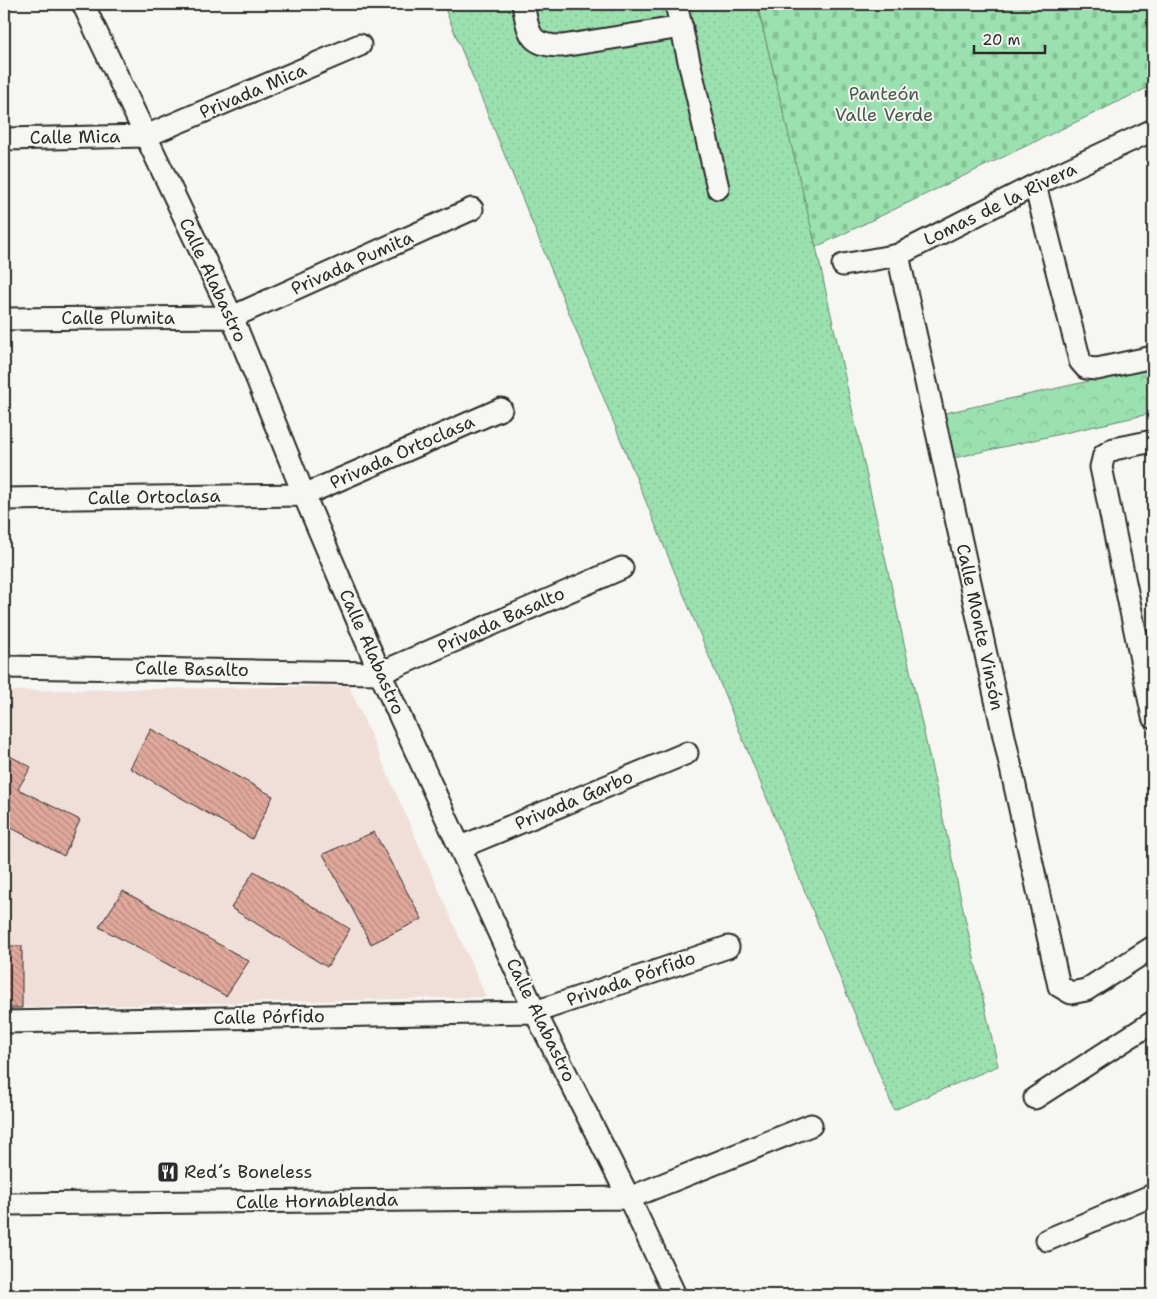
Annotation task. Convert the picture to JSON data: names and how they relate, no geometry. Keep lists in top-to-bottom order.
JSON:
{
  "streets": {
    "street": [
      "Privada Mica",
      "Calle Mica",
      "Lomas de la Rivera",
      "Privada Pumita",
      "Calle Alabastro",
      "Calle Plumita",
      "Privada Ortoclasa",
      "Calle Ortoclasa",
      "Privada Basalto",
      "Calle Monte Vinsón",
      "Calle Basalto",
      "Privada Garbo",
      "Privada Pórfido",
      "Calle Pórfido",
      "Calle Hornablenda"
    ]
  },
  "crossings": [
    ["Privada Mica", "Calle Mica"],
    ["Privada Mica", "Calle Alabastro"],
    ["Calle Mica", "Calle Alabastro"],
    ["Lomas de la Rivera", "Calle Monte Vinsón"],
    ["Privada Pumita", "Calle Alabastro"],
    ["Privada Pumita", "Calle Plumita"],
    ["Calle Alabastro", "Calle Plumita"],
    ["Calle Alabastro", "Privada Ortoclasa"],
    ["Calle Alabastro", "Calle Ortoclasa"],
    ["Calle Alabastro", "Privada Basalto"],
    ["Calle Alabastro", "Calle Basalto"],
    ["Calle Alabastro", "Privada Garbo"],
    ["Calle Alabastro", "Privada Pórfido"],
    ["Calle Alabastro", "Calle Pórfido"],
    ["Calle Alabastro", "Calle Hornablenda"],
    ["Privada Ortoclasa", "Calle Ortoclasa"],
    ["Privada Basalto", "Calle Basalto"],
    ["Privada Pórfido", "Calle Pórfido"]
  ],
  "parks": ["Panteón Valle Verde"],
  "places": {
    "restaurant": ["Red´s Boneless"]
  },
  "scale_bar": "20 m"
}
